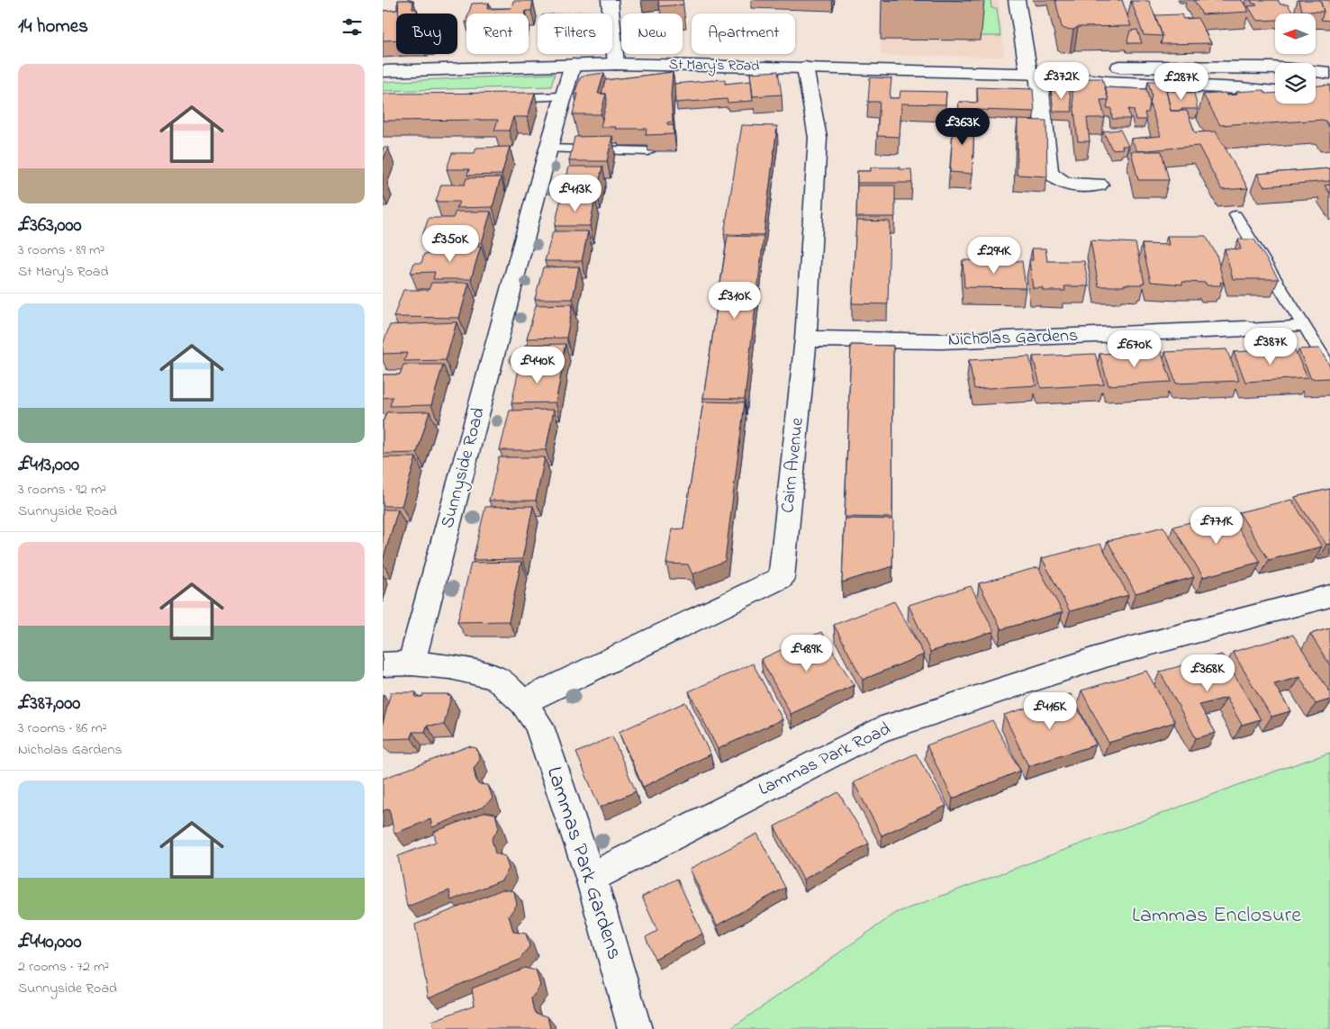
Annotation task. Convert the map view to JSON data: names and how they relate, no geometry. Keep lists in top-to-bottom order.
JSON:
{
  "streets": {
    "street": [
      "St Mary's Road",
      "Nicholas Gardens",
      "Cairn Avenue",
      "Sunnyside Road",
      "Lammas Park Road",
      "Lammas Park Gardens"
    ]
  },
  "crossings": [
    ["St Mary's Road", "Cairn Avenue"],
    ["St Mary's Road", "Sunnyside Road"],
    ["Nicholas Gardens", "Cairn Avenue"],
    ["Cairn Avenue", "Lammas Park Gardens"],
    ["Sunnyside Road", "Lammas Park Gardens"],
    ["Lammas Park Road", "Lammas Park Gardens"]
  ],
  "parks": ["Lammas Enclosure"],
  "north": "left",
  "page": {
    "heading": "14 homes",
    "chip": [
      "Buy",
      "Rent",
      "Filters",
      "New",
      "Apartment"
    ],
    "list": [
      {
        "name": "£363,000",
        "note": "3 rooms · 89 m² · St Mary's Road"
      },
      {
        "name": "£413,000",
        "note": "3 rooms · 92 m² · Sunnyside Road"
      },
      {
        "name": "£387,000",
        "note": "3 rooms · 86 m² · Nicholas Gardens"
      },
      {
        "name": "£440,000",
        "note": "2 rooms · 72 m² · Sunnyside Road"
      }
    ],
    "price": [
      "£372K",
      "£287K",
      "£363K",
      "£413K",
      "£350K",
      "£294K",
      "£310K",
      "£387K",
      "£670K",
      "£440K",
      "£771K",
      "£489K",
      "£368K",
      "£416K"
    ]
  }
}
